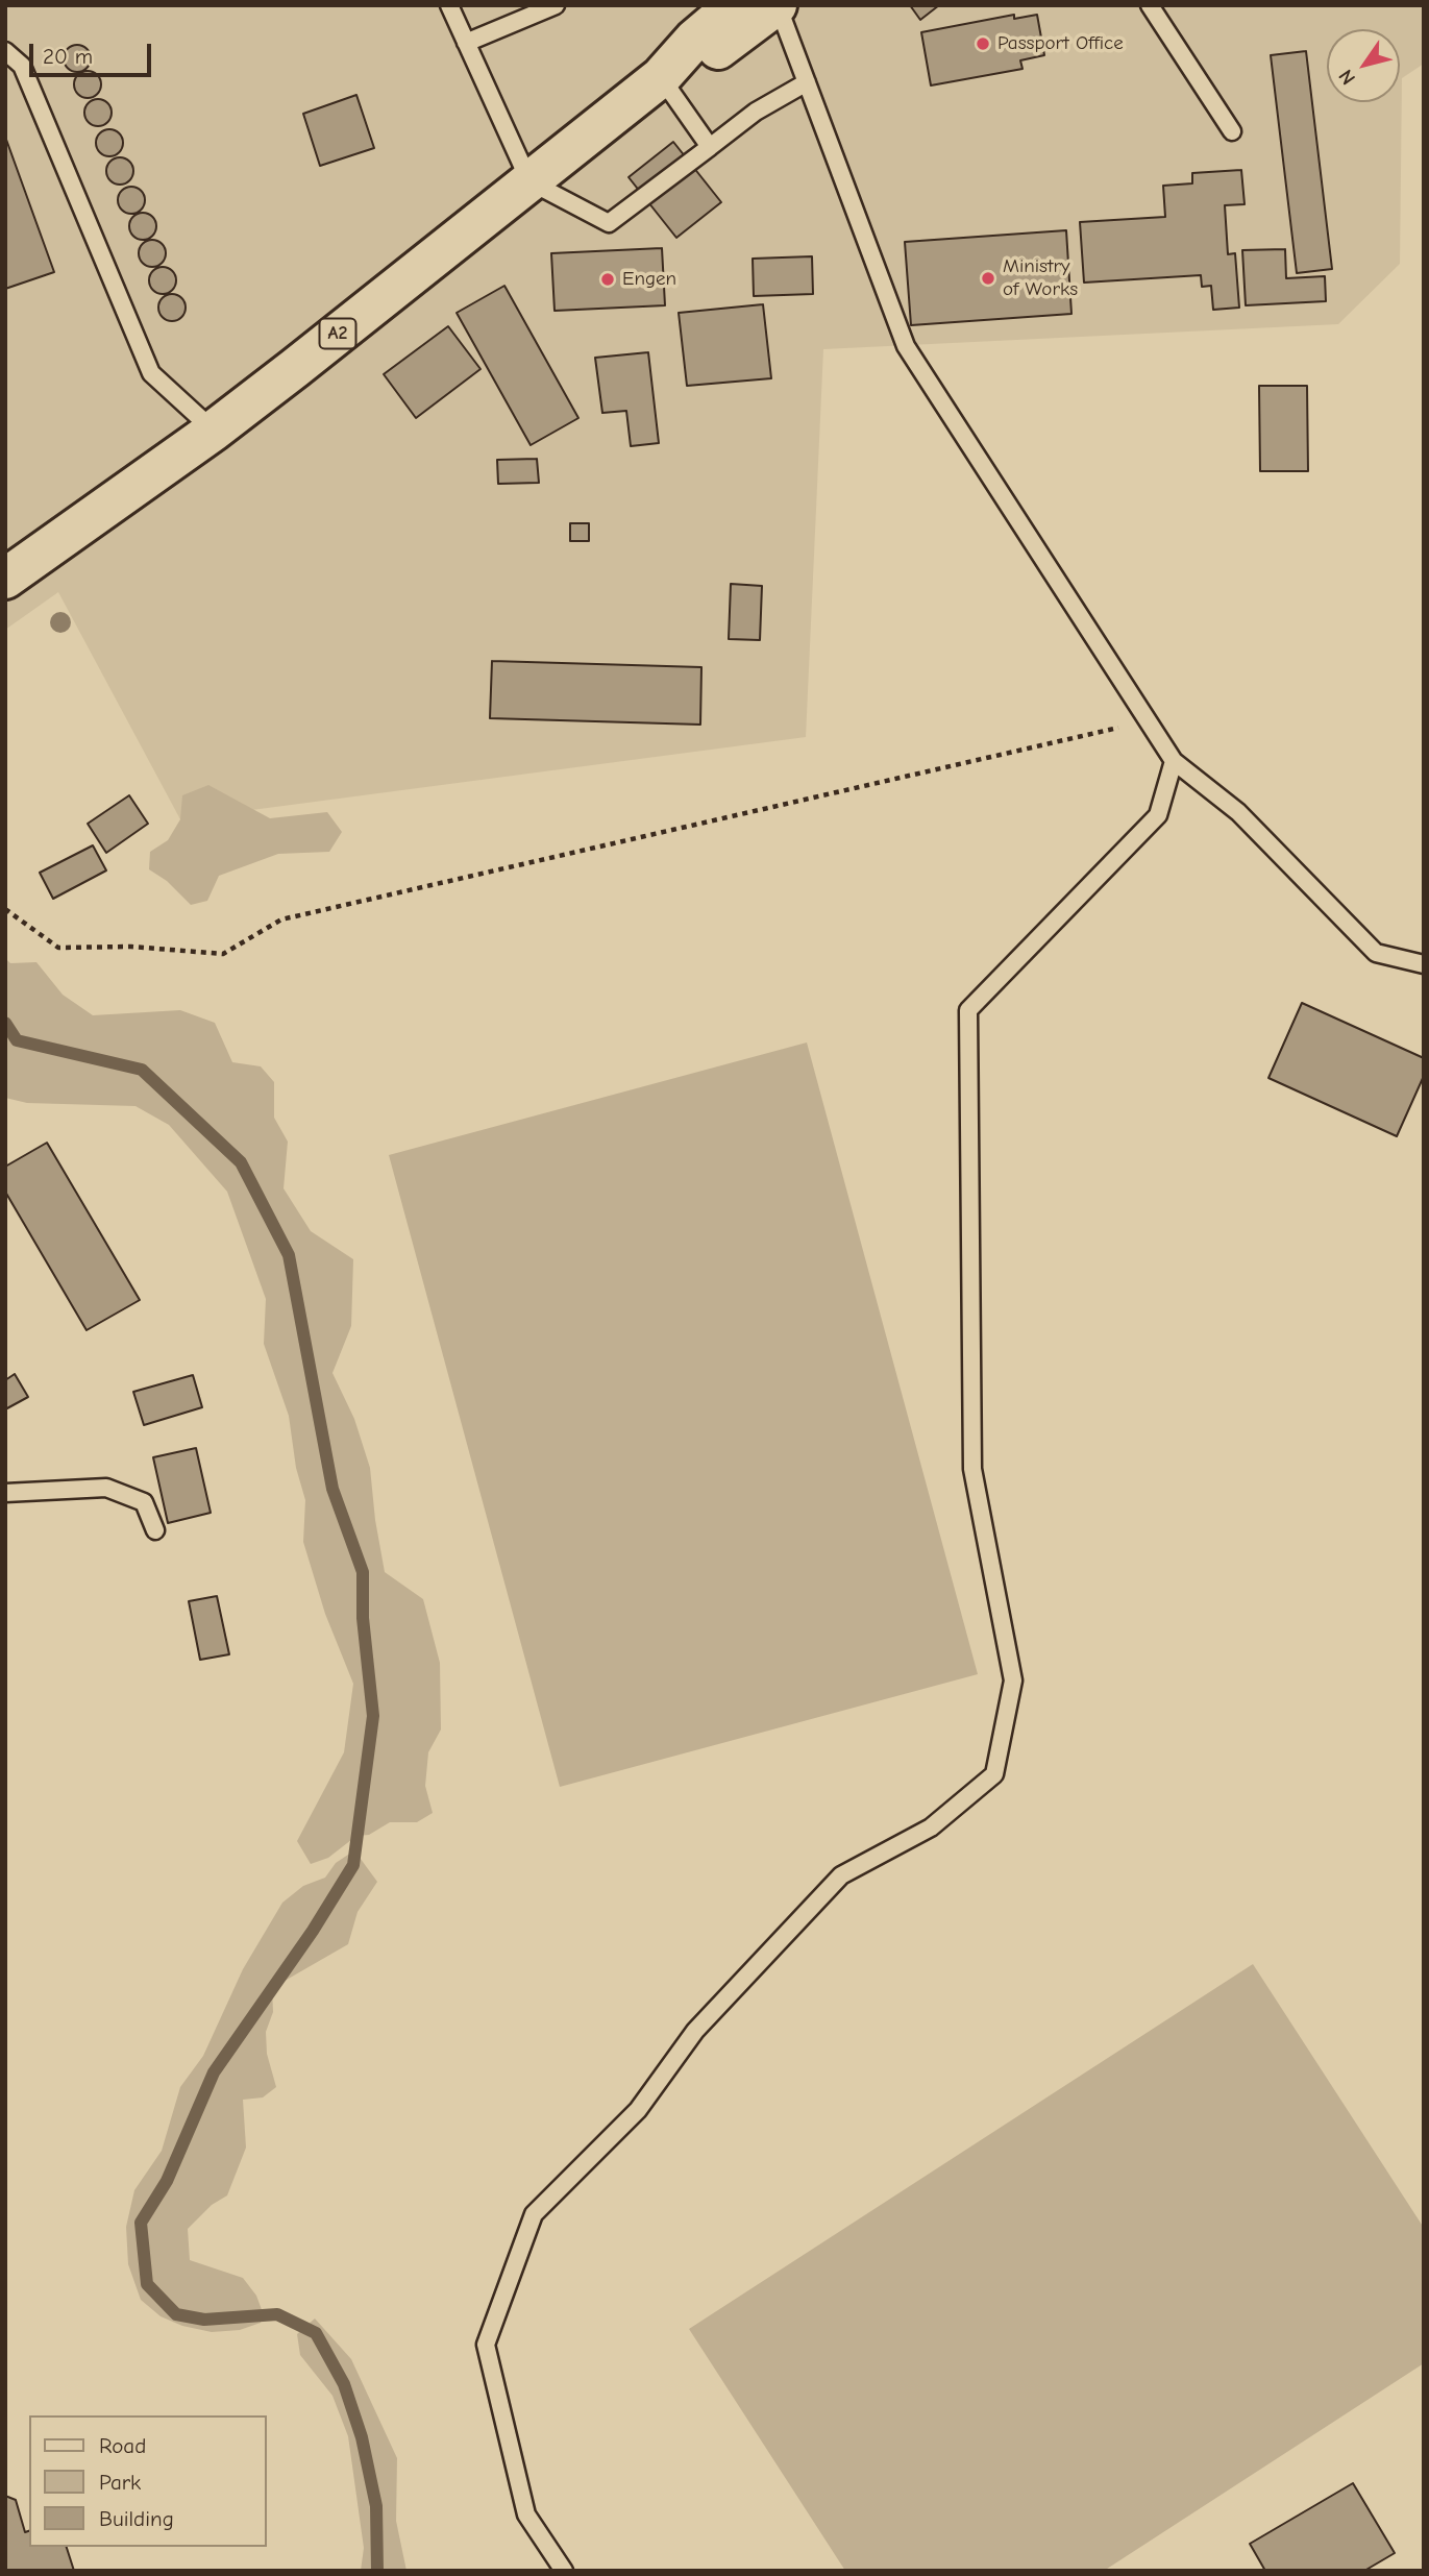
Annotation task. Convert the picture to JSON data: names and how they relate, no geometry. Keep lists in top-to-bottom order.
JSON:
{
  "streets": {
    "main road": ["A2"]
  },
  "places": ["Passport Office", "Ministry of Works", "Engen"],
  "legend": ["Road", "Park", "Building"],
  "scale_bar": "20 m",
  "north": "bottom left"
}
